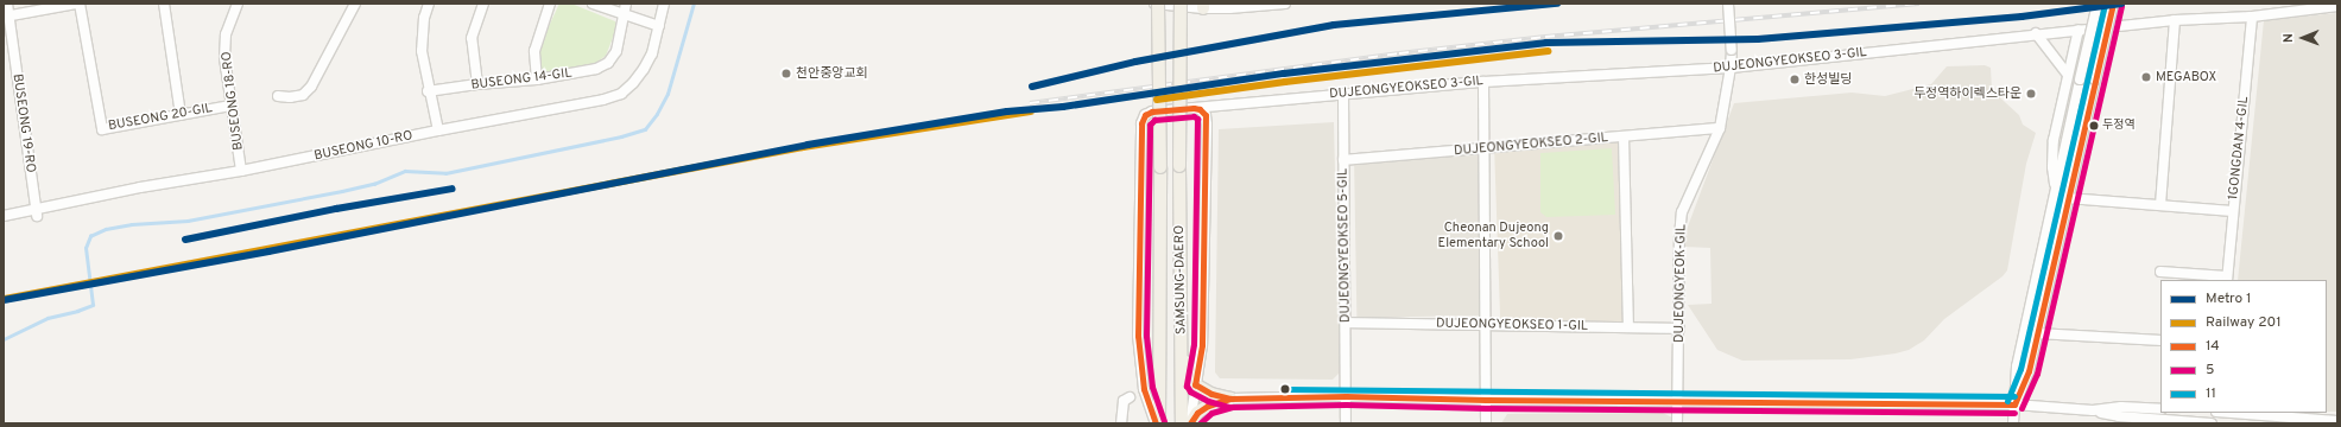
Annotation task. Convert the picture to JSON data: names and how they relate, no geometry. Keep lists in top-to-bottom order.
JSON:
{
  "streets": {
    "main road": ["SAMSUNG-DAERO"],
    "street": [
      "DUJEONGYEOKSEO 3-GIL",
      "BUSEONG 14-GIL",
      "BUSEONG 18-RO",
      "BUSEONG 20-GIL",
      "BUSEONG 19-RO",
      "DUJEONGYEOKSEO 2-GIL",
      "BUSEONG 10-RO",
      "1GONGDAN 4-GIL",
      "DUJEONGYEOKSEO 5-GIL",
      "DUJEONGYEOK-GIL",
      "DUJEONGYEOKSEO 1-GIL"
    ]
  },
  "crossings": [
    ["DUJEONGYEOKSEO 3-GIL", "1GONGDAN 4-GIL"],
    ["DUJEONGYEOKSEO 3-GIL", "DUJEONGYEOKSEO 5-GIL"],
    ["DUJEONGYEOKSEO 3-GIL", "SAMSUNG-DAERO"],
    ["DUJEONGYEOKSEO 3-GIL", "DUJEONGYEOK-GIL"],
    ["BUSEONG 18-RO", "BUSEONG 20-GIL"],
    ["BUSEONG 18-RO", "BUSEONG 10-RO"],
    ["BUSEONG 19-RO", "BUSEONG 10-RO"],
    ["DUJEONGYEOKSEO 2-GIL", "DUJEONGYEOKSEO 5-GIL"],
    ["DUJEONGYEOKSEO 2-GIL", "DUJEONGYEOK-GIL"],
    ["DUJEONGYEOKSEO 5-GIL", "DUJEONGYEOKSEO 1-GIL"],
    ["DUJEONGYEOK-GIL", "DUJEONGYEOKSEO 1-GIL"]
  ],
  "places": [
    "천안중앙교회",
    "MEGABOX",
    "한성빌딩",
    "두정역하이렉스타운",
    "두정역",
    "Cheonan Dujeong Elementary School"
  ],
  "lines": [
    "metro line 1",
    "transit line 14",
    "transit line 11",
    "transit line 5",
    "rail line 201"
  ],
  "legend": [
    "Metro 1",
    "Railway 201",
    "14",
    "5",
    "11"
  ],
  "north": "left"
}
